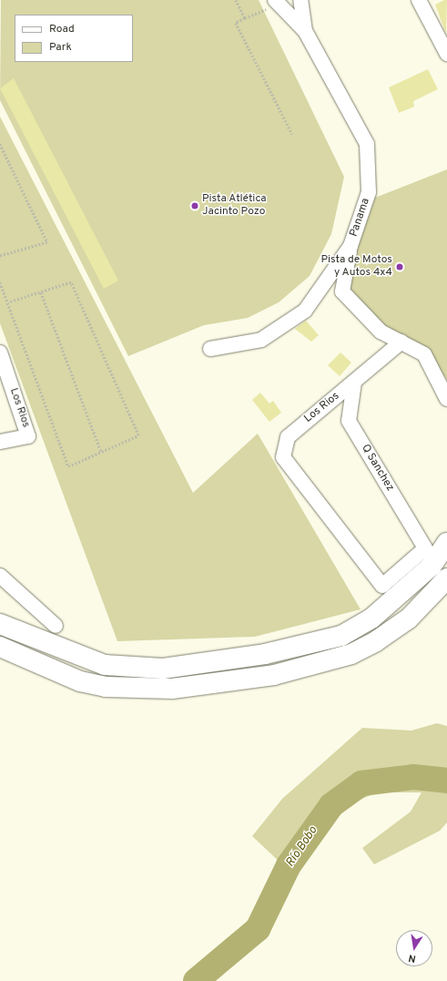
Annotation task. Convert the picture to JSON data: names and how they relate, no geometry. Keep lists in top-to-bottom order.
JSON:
{
  "streets": {
    "street": ["Panama", "Los Rios", "Q Sanchez"]
  },
  "crossings": [
    ["Los Rios", "Q Sanchez"]
  ],
  "water": ["Río Bobo"],
  "places": ["Pista Atlética Jacinto Pozo", "Pista de Motos y Autos 4x4"],
  "legend": ["Road", "Park"],
  "north": "bottom"
}
